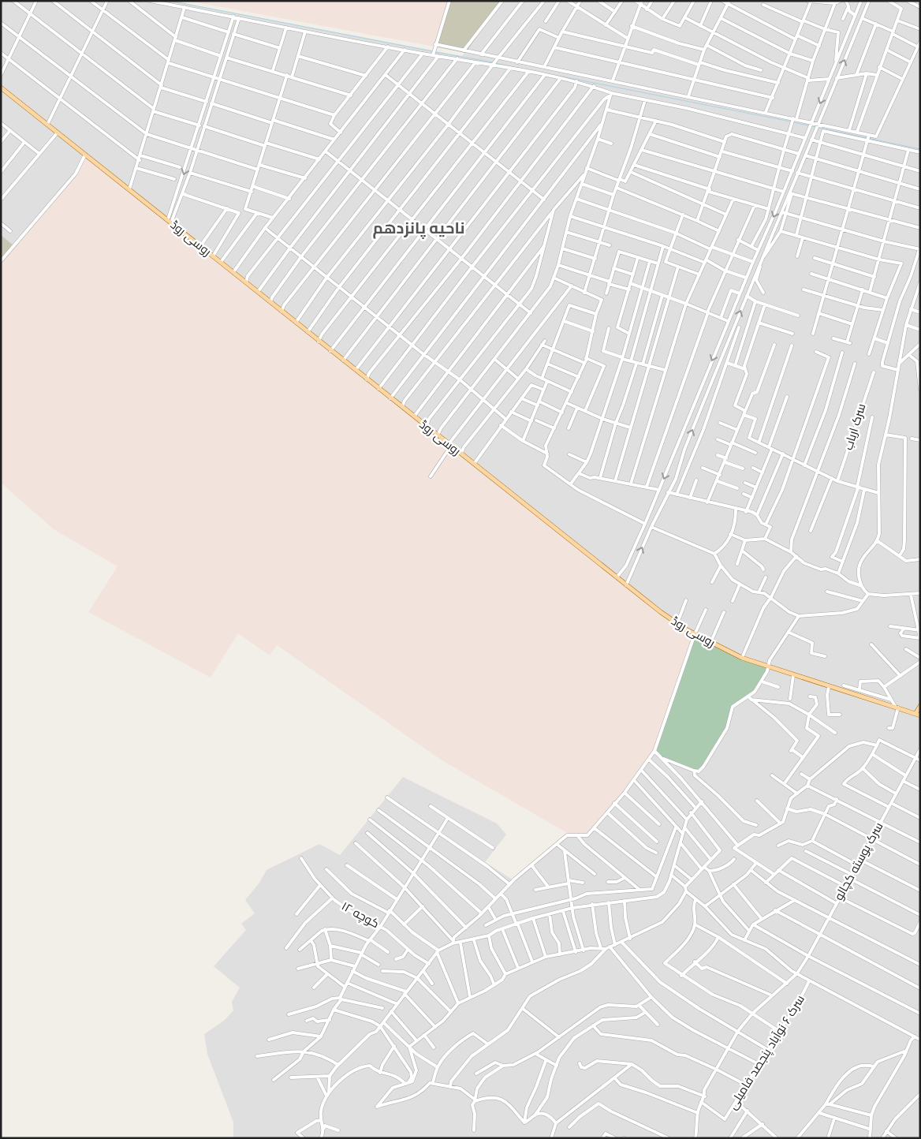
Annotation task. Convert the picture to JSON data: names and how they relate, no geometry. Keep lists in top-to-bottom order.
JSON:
{
  "streets": {
    "main road": ["روسی روڈ"],
    "street": [
      "سرک ارباب",
      "سرک پوسته کچالو",
      "کوچه ۱۲",
      "سرک ۶ نوآباد پنجصد فامیلی"
    ]
  },
  "crossings": [
    ["سرک پوسته کچالو", "سرک ۶ نوآباد پنجصد فامیلی"]
  ],
  "districts": ["ناحیه پانزدهم"]
}
